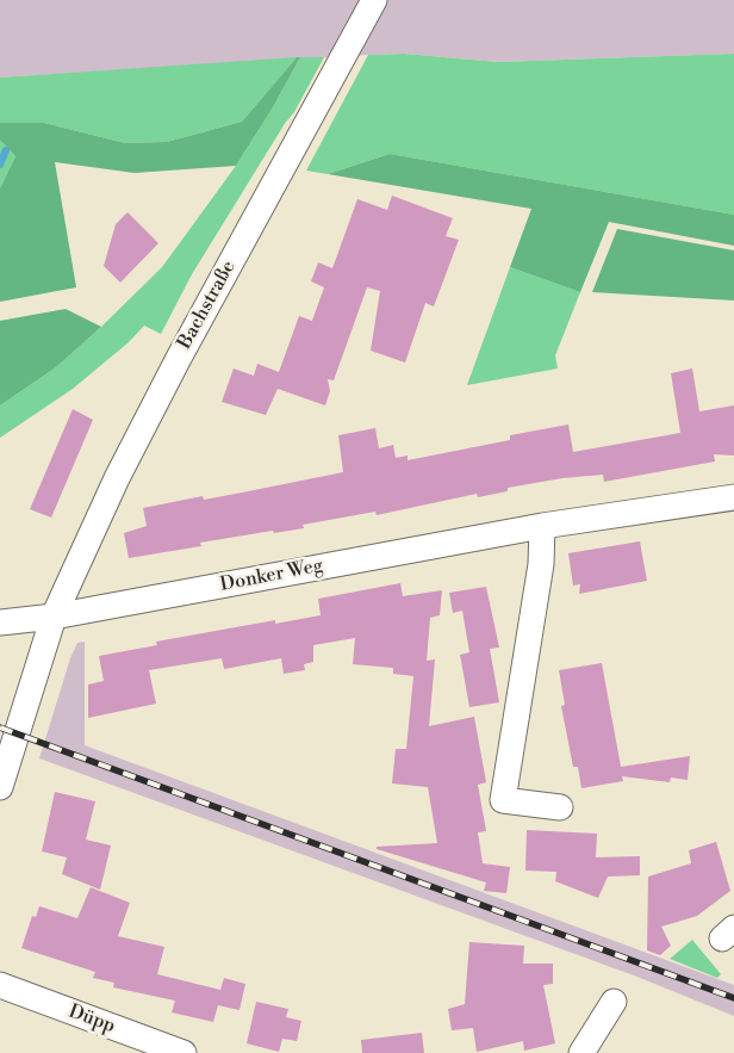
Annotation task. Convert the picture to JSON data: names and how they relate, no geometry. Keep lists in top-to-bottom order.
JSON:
{
  "streets": {
    "street": ["Bachstraße", "Donker Weg", "Düpp"]
  },
  "crossings": [
    ["Bachstraße", "Donker Weg"]
  ]
}
